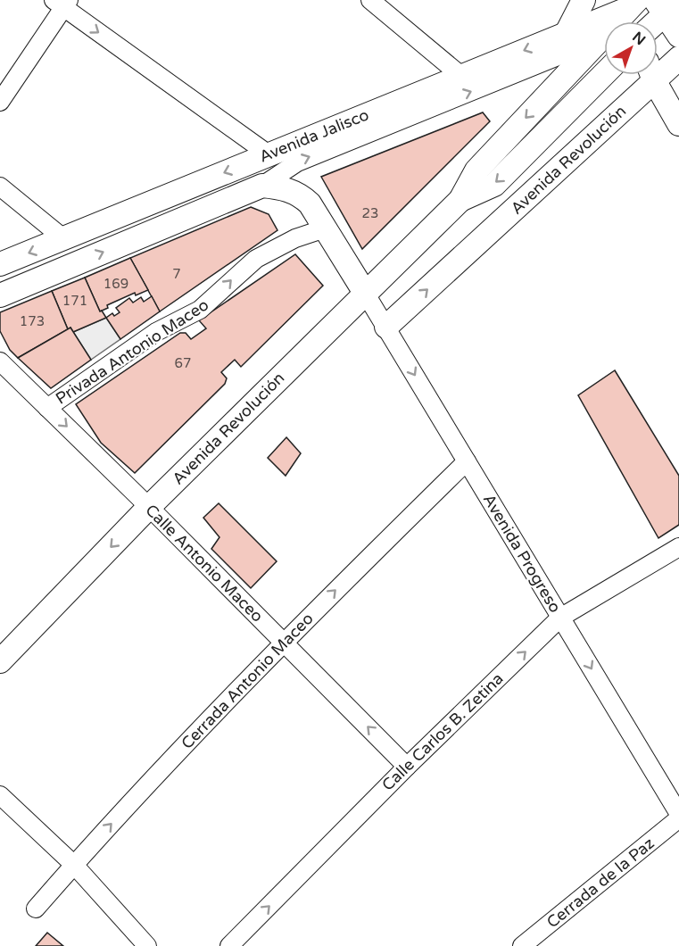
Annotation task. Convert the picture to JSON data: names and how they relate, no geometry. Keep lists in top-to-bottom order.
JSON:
{
  "streets": {
    "main road": ["Avenida Jalisco", "Avenida Revolución"],
    "street": [
      "Privada Antonio Maceo",
      "Avenida Progreso",
      "Calle Antonio Maceo",
      "Cerrada Antonio Maceo",
      "Calle Carlos B. Zetina",
      "Cerrada de la Paz"
    ]
  },
  "crossings": [
    ["Avenida Jalisco", "Avenida Revolución"],
    ["Avenida Revolución", "Avenida Progreso"],
    ["Avenida Revolución", "Calle Antonio Maceo"],
    ["Privada Antonio Maceo", "Calle Antonio Maceo"],
    ["Avenida Progreso", "Cerrada Antonio Maceo"],
    ["Avenida Progreso", "Calle Carlos B. Zetina"],
    ["Calle Antonio Maceo", "Cerrada Antonio Maceo"],
    ["Calle Antonio Maceo", "Calle Carlos B. Zetina"]
  ],
  "one_way": [
    "Privada Antonio Maceo",
    "Avenida Progreso",
    "Cerrada Antonio Maceo",
    "Calle Carlos B. Zetina"
  ],
  "house_numbers": [
    "23",
    "7",
    "169",
    "171",
    "173",
    "67"
  ],
  "north": "top right"
}
